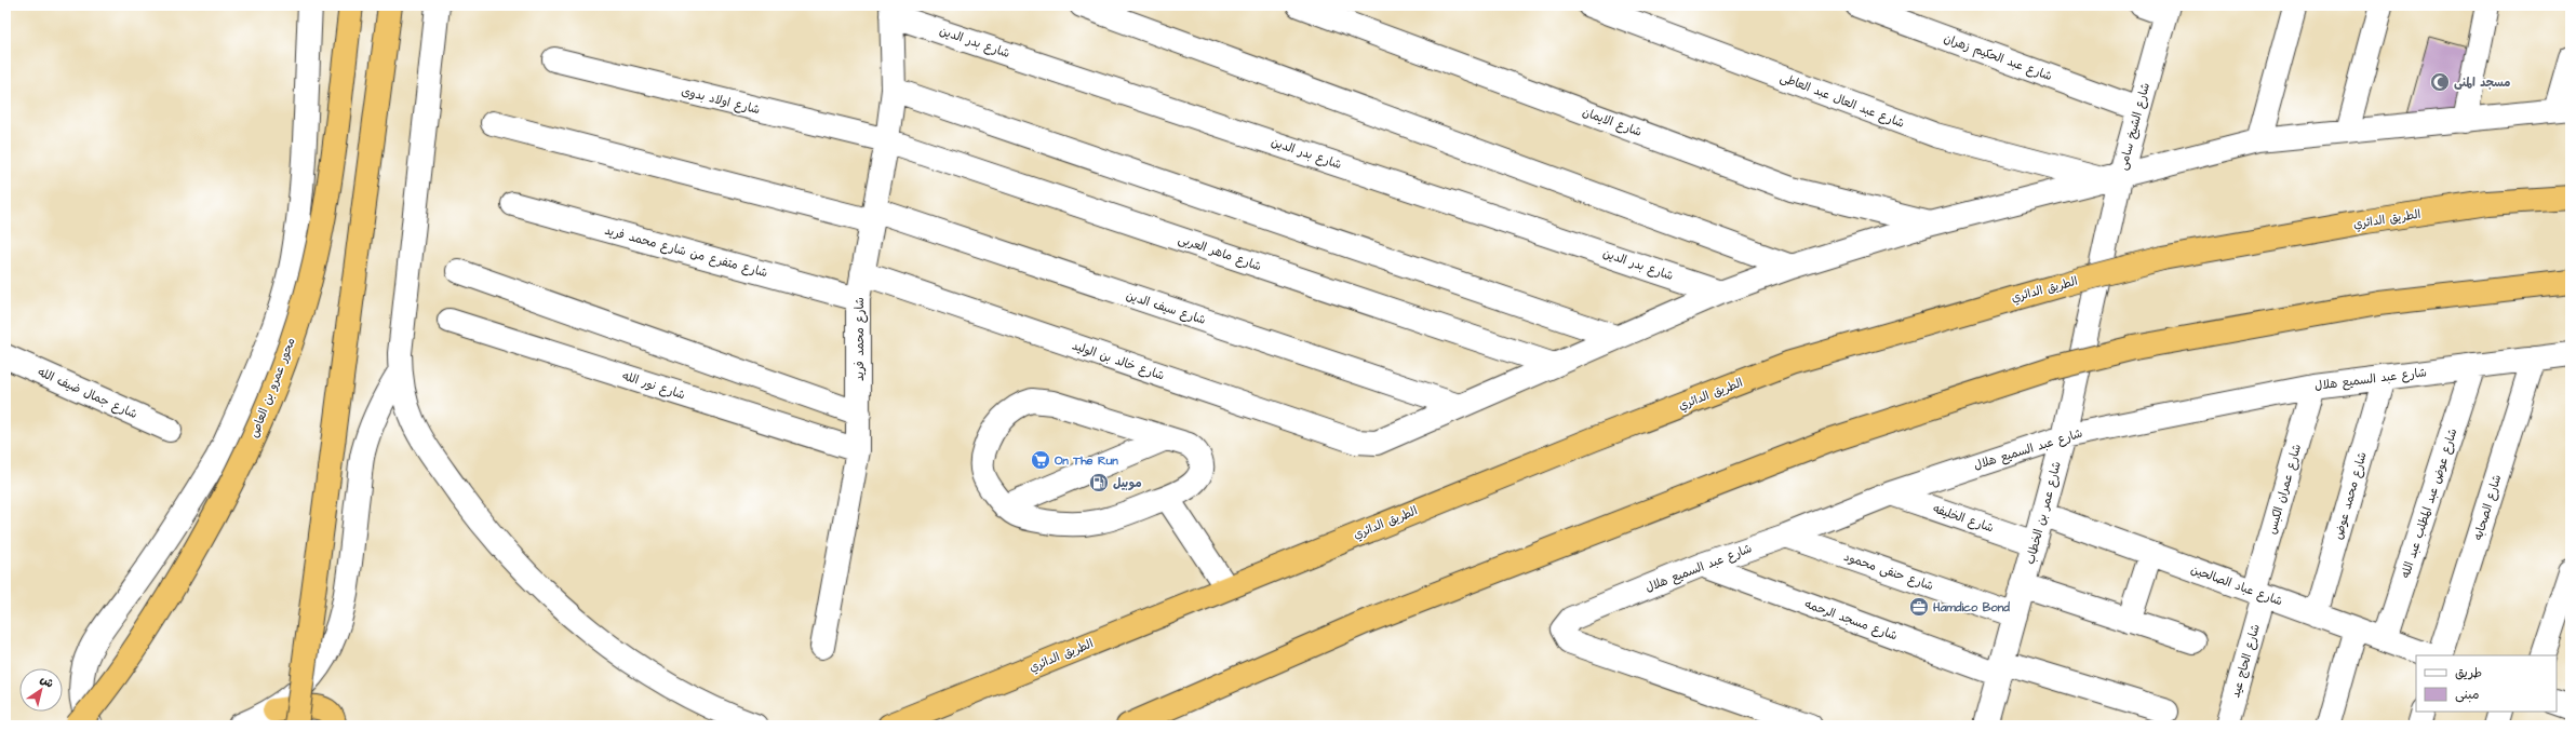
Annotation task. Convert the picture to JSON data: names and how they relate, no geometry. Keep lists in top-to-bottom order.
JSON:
{
  "streets": {
    "main road": ["الطريق الدائري", "محور عمرو بن العاص"],
    "street": [
      "شارع بدر الدين",
      "شارع عبد الحكيم زهران",
      "شارع اولاد بدوى",
      "شارع عبد العال عبد العاطى",
      "شارع الايمان",
      "شارع الشيخ سامى",
      "شارع متفرع من شارع محمد فريد",
      "شارع ماهر العربى",
      "شارع سيف الدين",
      "شارع محمد فريد",
      "شارع خالد بن الوليد",
      "شارع عبد السميع هلال",
      "شارع نور الله",
      "شارع جمال ضيف الله",
      "شارع عمران الكبس",
      "شارع محمد عوض",
      "شارع عوض عبد المطلب عبد الله",
      "شارع الصحابه",
      "شارع عمر بن الخطاب",
      "شارع الخليفه",
      "شارع حنفى محمود",
      "شارع عباد الصالحين",
      "شارع مسجد الرحمه",
      "شارع الحاج عيد"
    ]
  },
  "crossings": [
    ["شارع بدر الدين", "شارع محمد فريد"],
    ["شارع عبد الحكيم زهران", "شارع الشيخ سامى"],
    ["شارع اولاد بدوى", "شارع ماهر العربى"],
    ["شارع اولاد بدوى", "شارع محمد فريد"],
    ["شارع عبد العال عبد العاطى", "شارع الشيخ سامى"],
    ["شارع الشيخ سامى", "شارع عمر بن الخطاب"],
    ["شارع متفرع من شارع محمد فريد", "شارع محمد فريد"],
    ["شارع ماهر العربى", "شارع محمد فريد"],
    ["شارع سيف الدين", "شارع محمد فريد"],
    ["شارع سيف الدين", "شارع خالد بن الوليد"],
    ["شارع محمد فريد", "شارع خالد بن الوليد"],
    ["شارع محمد فريد", "شارع نور الله"],
    ["شارع عبد السميع هلال", "شارع عمران الكبس"],
    ["شارع عبد السميع هلال", "شارع محمد عوض"],
    ["شارع عبد السميع هلال", "شارع عوض عبد المطلب عبد الله"],
    ["شارع عبد السميع هلال", "شارع الصحابه"],
    ["شارع عبد السميع هلال", "شارع عمر بن الخطاب"],
    ["شارع عبد السميع هلال", "شارع الخليفه"],
    ["شارع عبد السميع هلال", "شارع حنفى محمود"],
    ["شارع عبد السميع هلال", "شارع مسجد الرحمه"],
    ["شارع عمران الكبس", "شارع عباد الصالحين"],
    ["شارع عمران الكبس", "شارع الحاج عيد"],
    ["شارع محمد عوض", "شارع عباد الصالحين"],
    ["شارع عوض عبد المطلب عبد الله", "شارع عباد الصالحين"],
    ["شارع عمر بن الخطاب", "شارع الخليفه"],
    ["شارع عمر بن الخطاب", "شارع حنفى محمود"],
    ["شارع عمر بن الخطاب", "شارع عباد الصالحين"],
    ["شارع عمر بن الخطاب", "شارع مسجد الرحمه"],
    ["شارع عباد الصالحين", "شارع الحاج عيد"]
  ],
  "places": {
    "mosque": ["مسجد المنى"],
    "supermarket": ["On The Run"],
    "fuel station": ["موبيل"],
    "office": ["Hamdico Bond"]
  },
  "legend": ["طريق", "مبنى"],
  "north": "top right"
}
